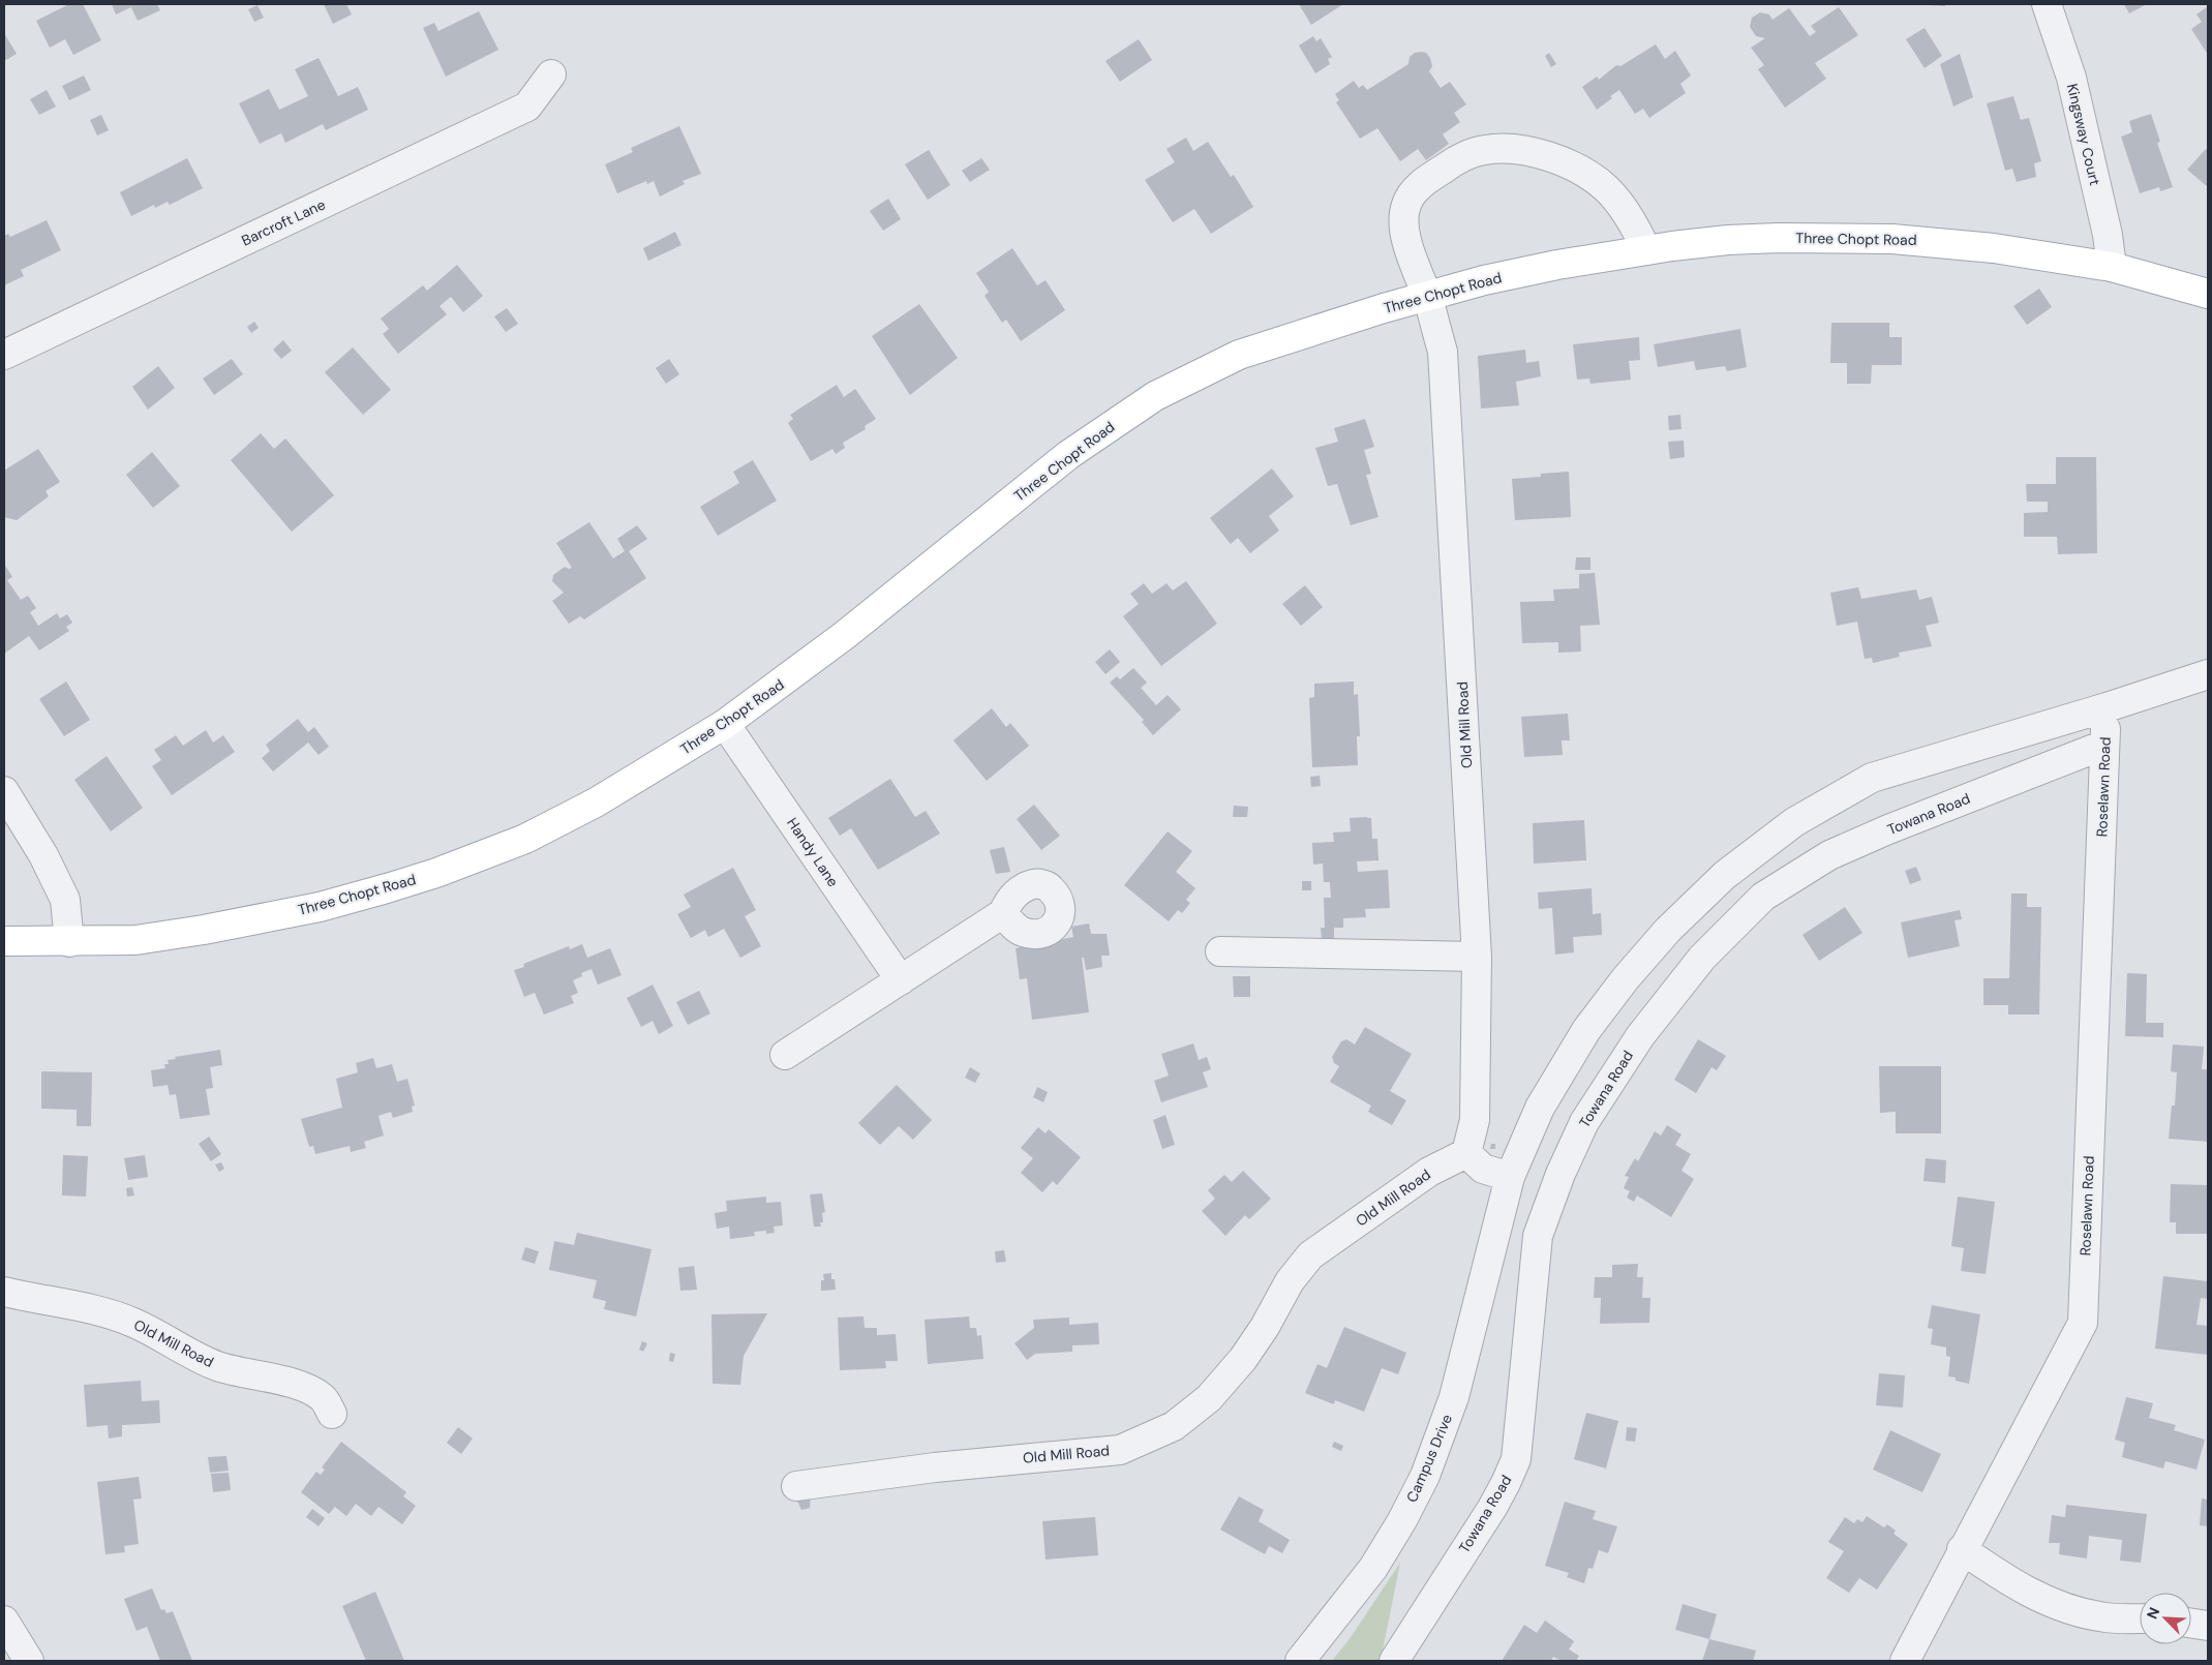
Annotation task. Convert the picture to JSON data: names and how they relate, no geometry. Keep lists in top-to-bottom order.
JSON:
{
  "streets": {
    "main road": ["Three Chopt Road"],
    "street": [
      "Kingsway Court",
      "Barcroft Lane",
      "Old Mill Road",
      "Roselawn Road",
      "Towana Road",
      "Handy Lane",
      "Campus Drive"
    ]
  },
  "crossings": [
    ["Kingsway Court", "Three Chopt Road"],
    ["Three Chopt Road", "Old Mill Road"],
    ["Three Chopt Road", "Handy Lane"],
    ["Roselawn Road", "Towana Road"]
  ],
  "north": "top left"
}
